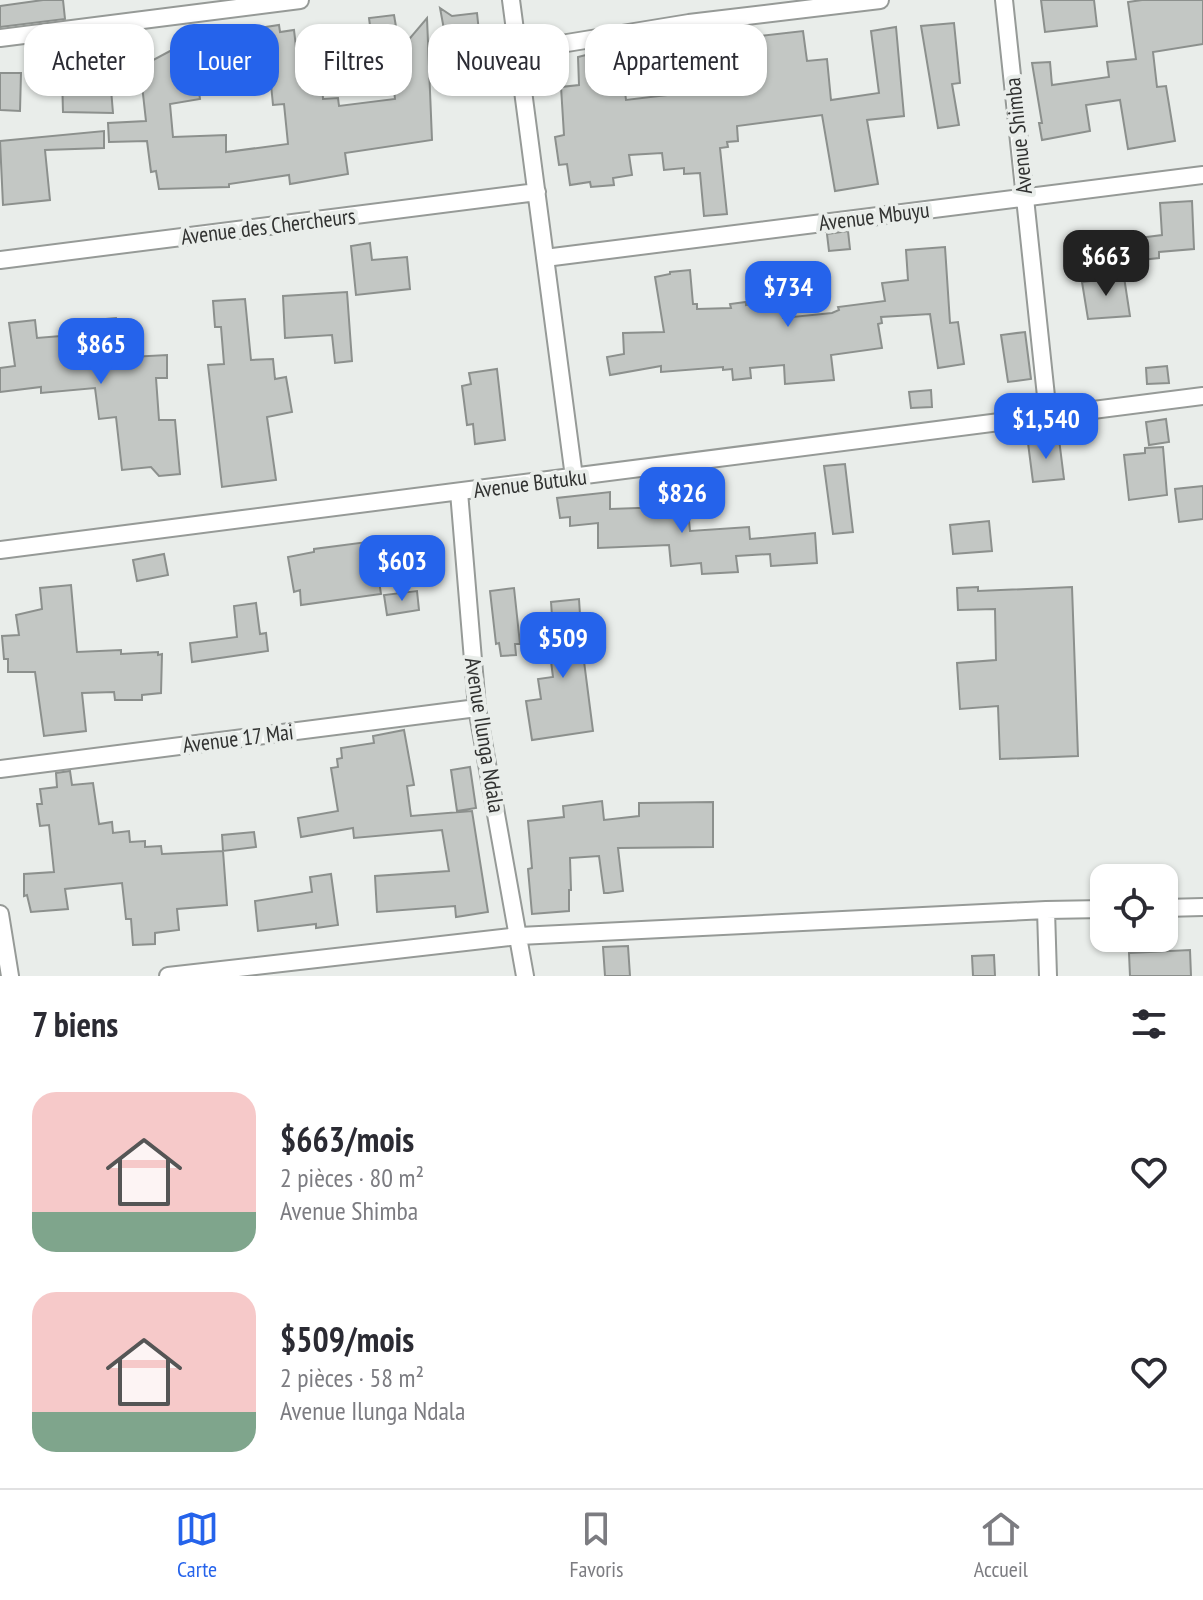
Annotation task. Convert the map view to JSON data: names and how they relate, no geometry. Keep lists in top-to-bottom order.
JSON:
{
  "streets": {
    "street": [
      "Avenue Shimba",
      "Avenue Mbuyu",
      "Avenue des Chercheurs",
      "Avenue Butuku",
      "Avenue Ilunga Ndala",
      "Avenue 17 Mai"
    ]
  },
  "crossings": [
    ["Avenue Shimba", "Avenue Mbuyu"],
    ["Avenue Shimba", "Avenue Butuku"],
    ["Avenue Butuku", "Avenue Ilunga Ndala"],
    ["Avenue Ilunga Ndala", "Avenue 17 Mai"]
  ],
  "page": {
    "chip": [
      "Acheter",
      "Louer",
      "Filtres",
      "Nouveau",
      "Appartement"
    ],
    "price": [
      "$663",
      "$734",
      "$865",
      "$1,540",
      "$826",
      "$603",
      "$509"
    ],
    "heading": "7 biens",
    "list": [
      {
        "name": "$663/mois",
        "note": "2 pièces · 80 m² · Avenue Shimba"
      },
      {
        "name": "$509/mois",
        "note": "2 pièces · 58 m² · Avenue Ilunga Ndala"
      }
    ],
    "tabs": ["Carte", "Favoris", "Accueil"]
  }
}
